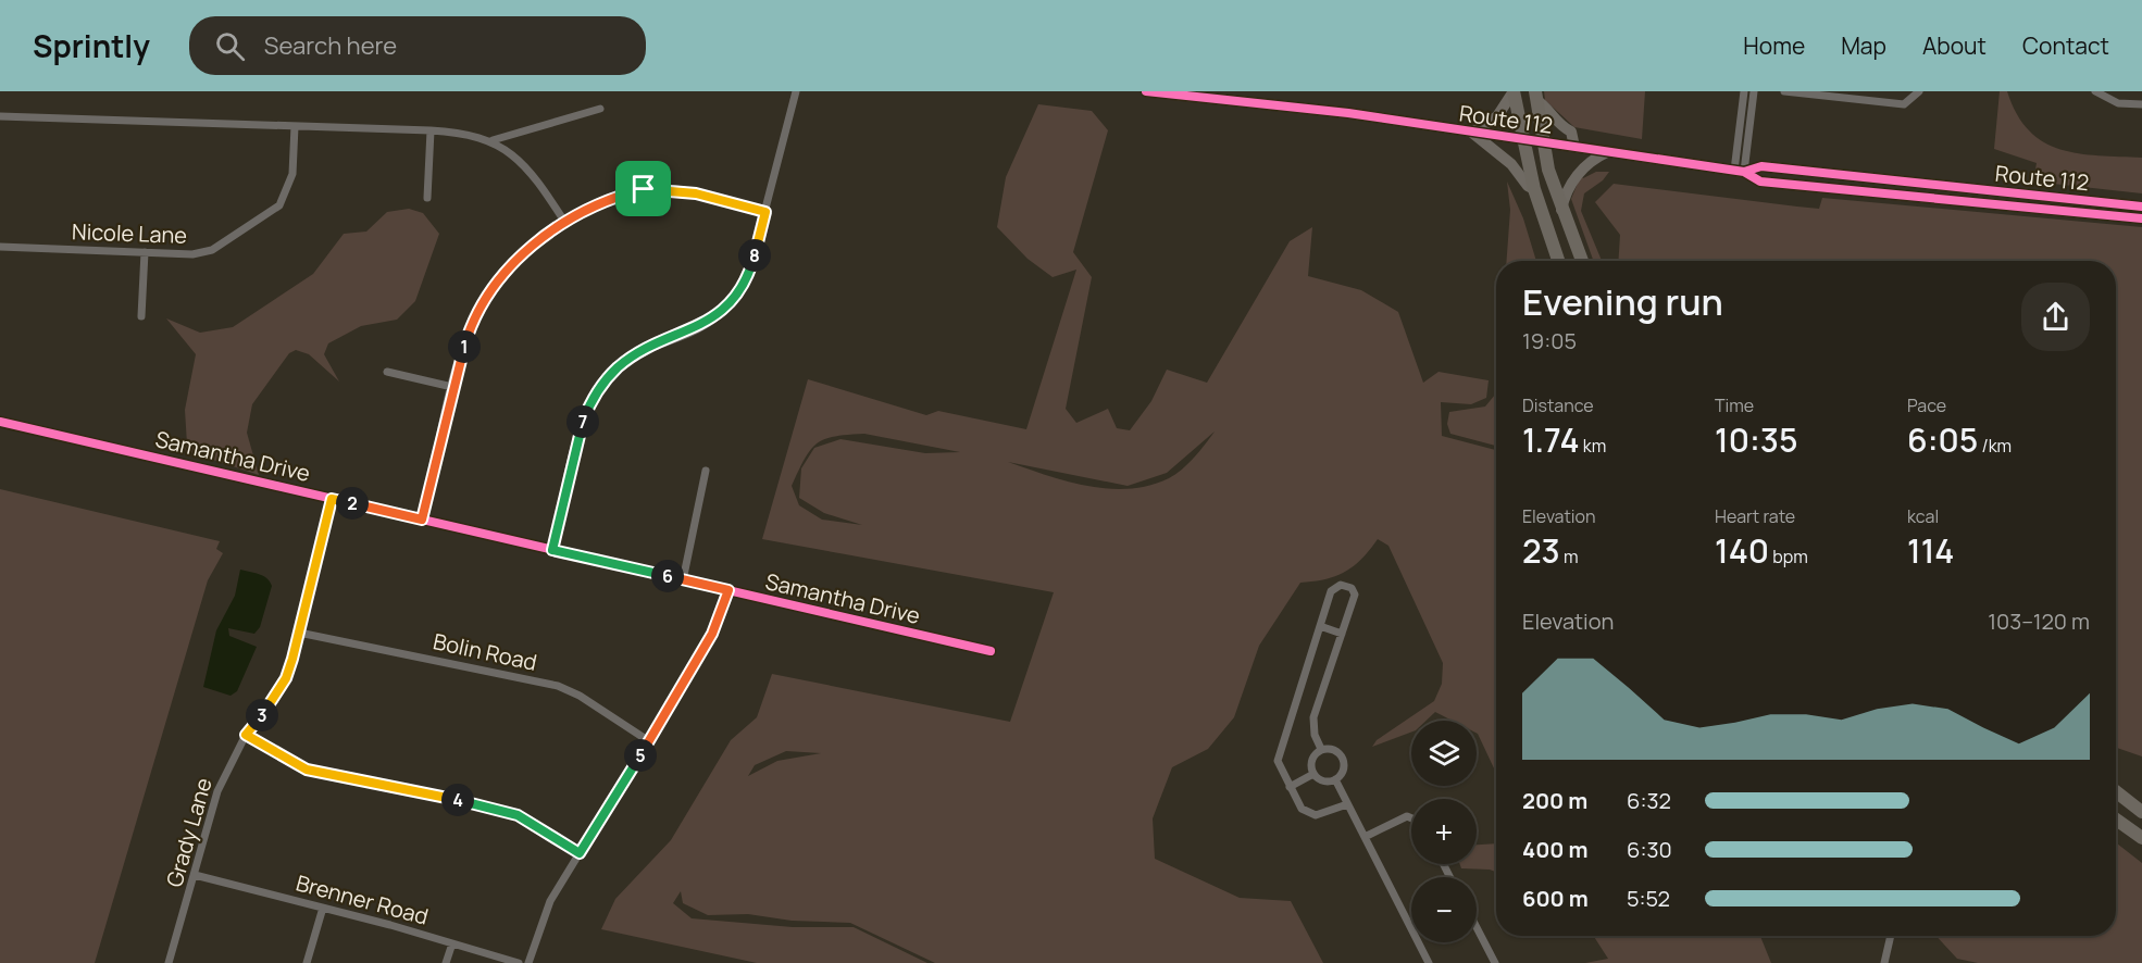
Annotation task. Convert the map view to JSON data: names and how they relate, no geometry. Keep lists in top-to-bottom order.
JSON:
{
  "streets": {
    "main road": ["Route 112"],
    "street": [
      "Nicole Lane",
      "Samantha Drive",
      "Bolin Road",
      "Grady Lane",
      "Brenner Road"
    ]
  },
  "crossings": [
    ["Samantha Drive", "Grady Lane"],
    ["Bolin Road", "Grady Lane"],
    ["Grady Lane", "Brenner Road"]
  ],
  "page": {
    "header": "Sprintly",
    "search": "Search here",
    "nav": [
      "Home",
      "Map",
      "About",
      "Contact"
    ],
    "pins": [
      "8",
      "1",
      "7",
      "2",
      "6",
      "3",
      "5",
      "4"
    ],
    "heading": ["Evening run", "19:05"],
    "stats": [
      ["Distance", "1.74 km"],
      ["Time", "10:35"],
      ["Pace", "6:05 /km"],
      ["Elevation", "23 m"],
      ["Heart rate", "140 bpm"],
      ["kcal", "114"]
    ],
    "chart": ["Elevation", "103–120 m"],
    "map_buttons": ["+", "−"],
    "list": [
      {
        "name": "200 m",
        "note": "6:32"
      },
      {
        "name": "400 m",
        "note": "6:30"
      },
      {
        "name": "600 m",
        "note": "5:52"
      }
    ]
  }
}
